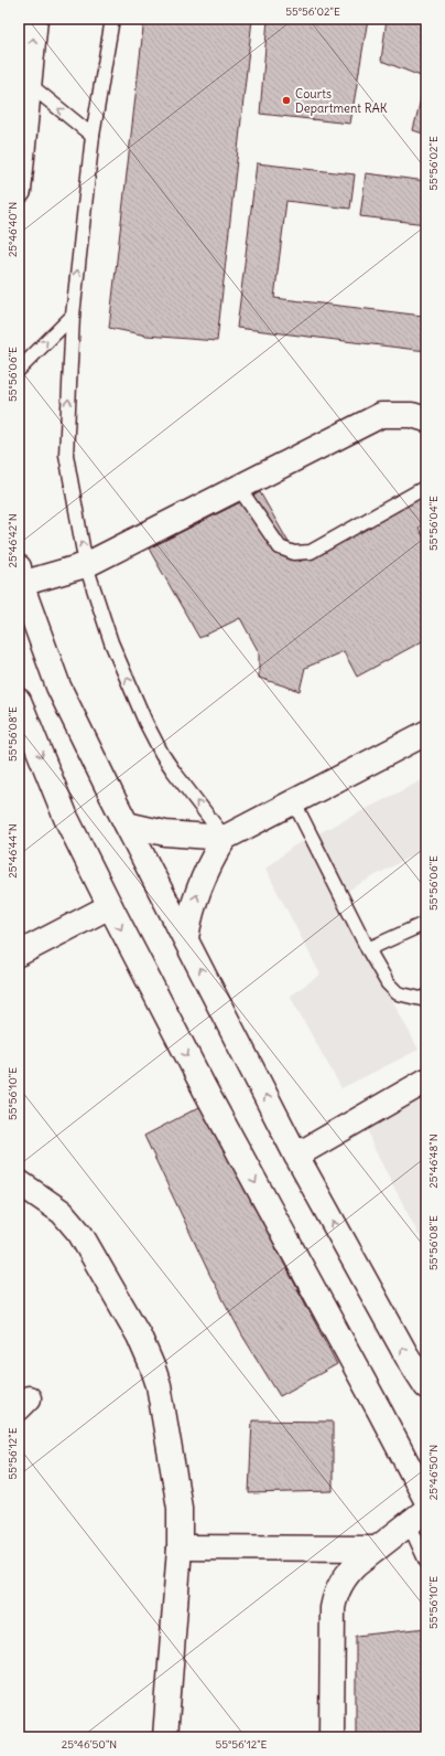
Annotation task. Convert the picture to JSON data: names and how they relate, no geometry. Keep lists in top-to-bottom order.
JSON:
{
  "places": ["Courts Department RAK"],
  "coordinates": [
    "55°56'02\"E",
    "25°46'40\"N",
    "55°56'06\"E",
    "55°56'04\"E",
    "25°46'42\"N",
    "55°56'08\"E",
    "25°46'44\"N",
    "55°56'10\"E",
    "25°46'48\"N",
    "55°56'12\"E",
    "25°46'50\"N"
  ]
}
